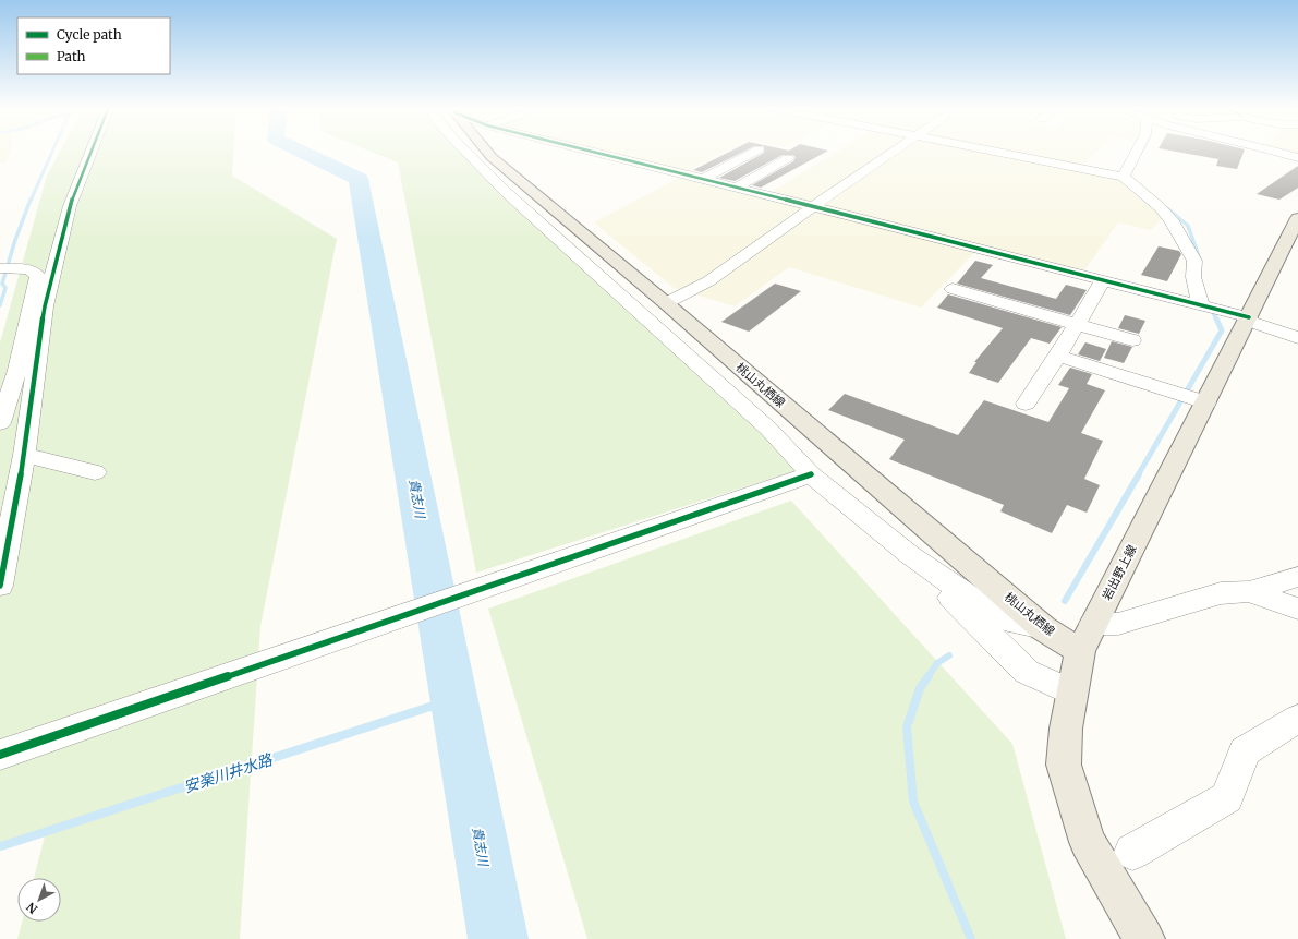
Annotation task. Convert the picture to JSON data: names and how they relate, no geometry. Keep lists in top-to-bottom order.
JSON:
{
  "streets": {
    "main road": ["桃山丸栖線", "岩出野上線"]
  },
  "crossings": [
    ["桃山丸栖線", "岩出野上線"]
  ],
  "water": ["貴志川", "安楽川井水路"],
  "legend": ["Cycle path", "Path"],
  "north": "bottom left"
}
